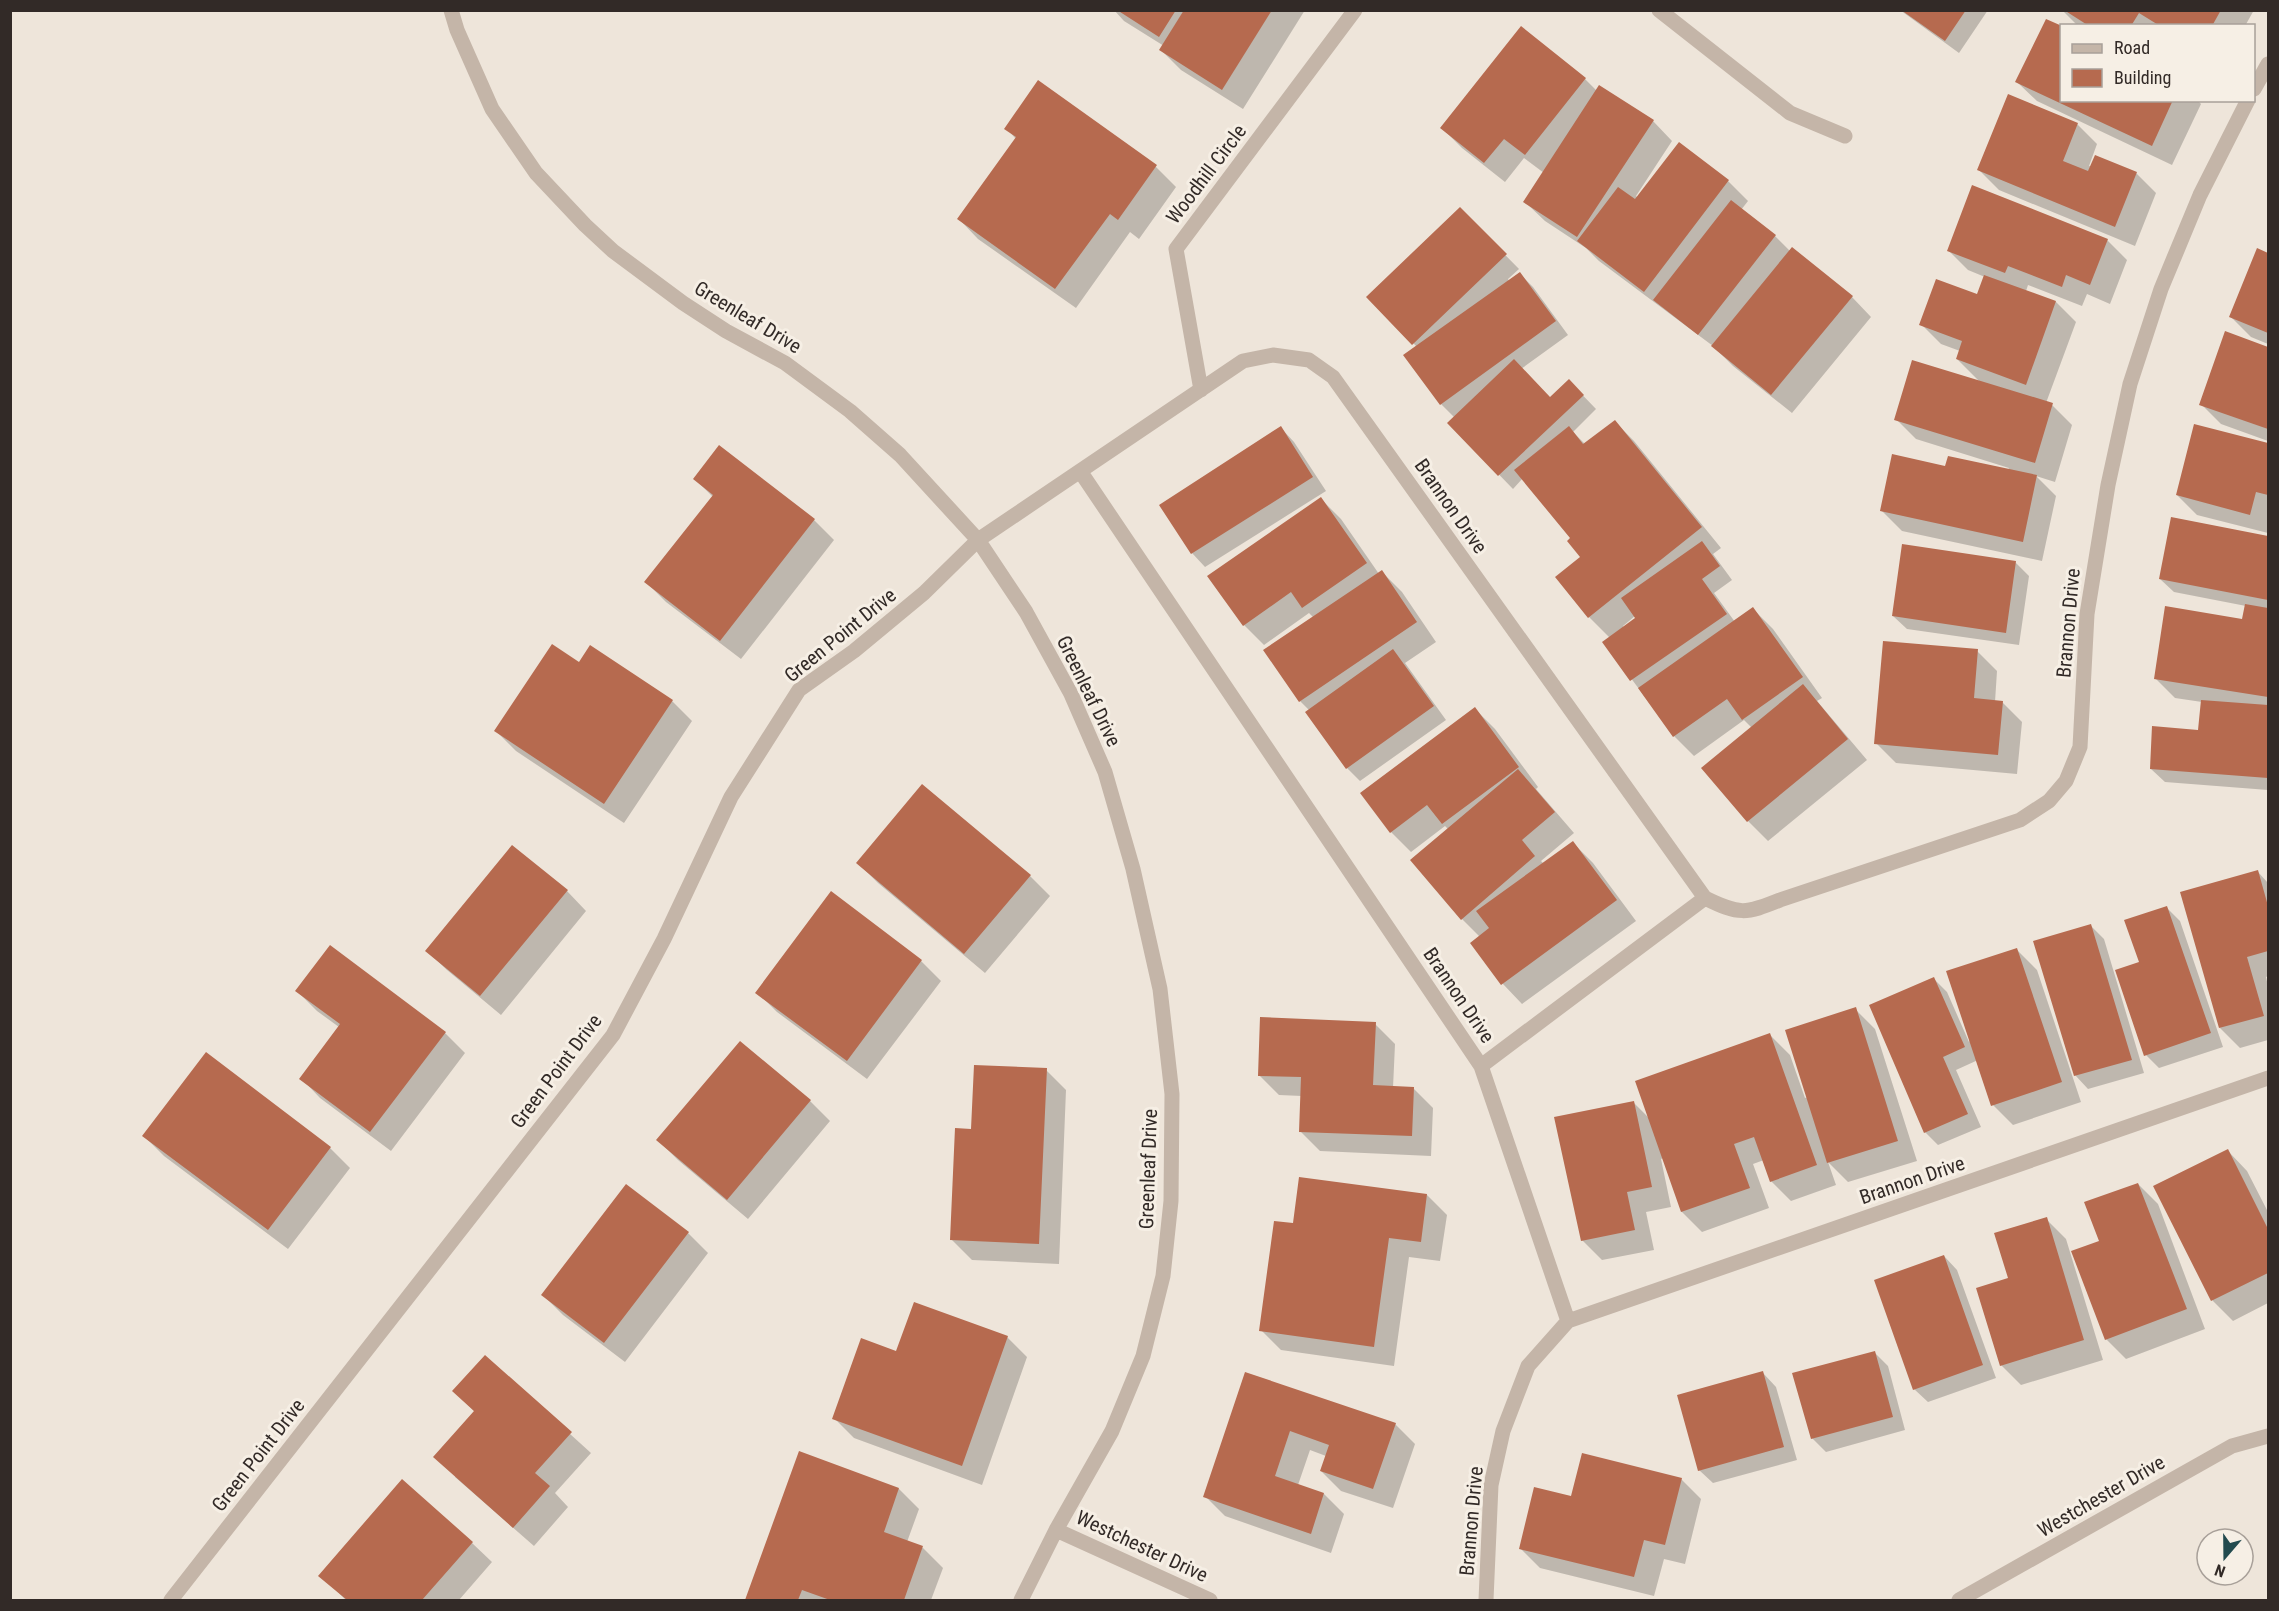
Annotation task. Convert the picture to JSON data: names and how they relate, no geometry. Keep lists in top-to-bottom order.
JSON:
{
  "streets": {
    "street": [
      "Woodhill Circle",
      "Greenleaf Drive",
      "Brannon Drive",
      "Green Point Drive",
      "Westchester Drive"
    ]
  },
  "crossings": [
    ["Woodhill Circle", "Brannon Drive"],
    ["Greenleaf Drive", "Brannon Drive"],
    ["Greenleaf Drive", "Green Point Drive"],
    ["Greenleaf Drive", "Westchester Drive"],
    ["Brannon Drive", "Green Point Drive"]
  ],
  "legend": ["Road", "Building"],
  "north": "bottom"
}
